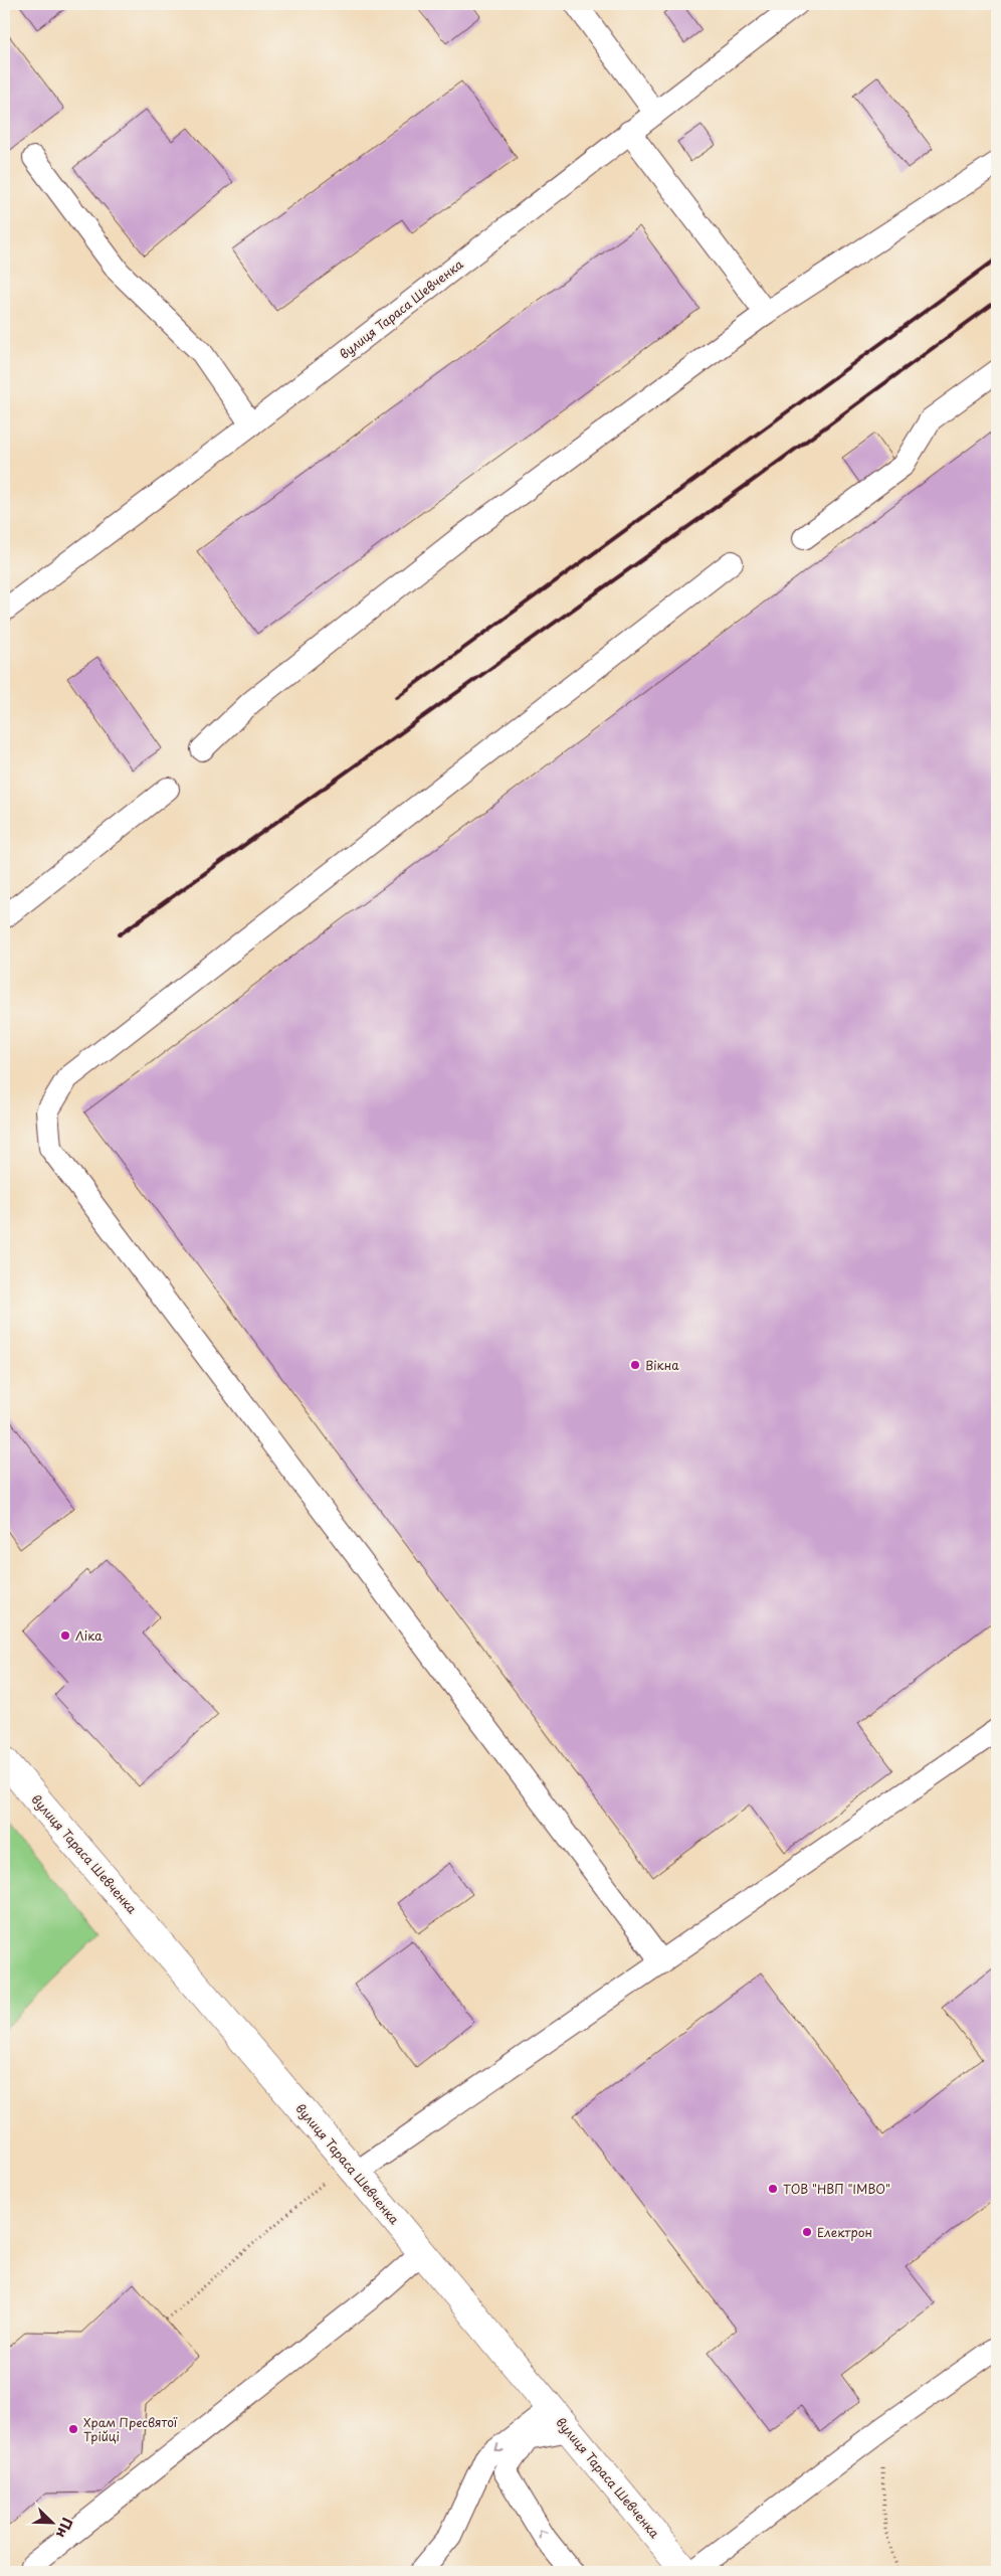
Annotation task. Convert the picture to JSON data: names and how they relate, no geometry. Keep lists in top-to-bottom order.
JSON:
{
  "streets": {
    "street": ["вулиця Тараса Шевченка"]
  },
  "places": [
    "Вікна",
    "Ліка",
    "ТОВ \"НВП \"ІМВО\"",
    "Електрон",
    "Храм Пресвятої Трійці"
  ],
  "north": "bottom right"
}
